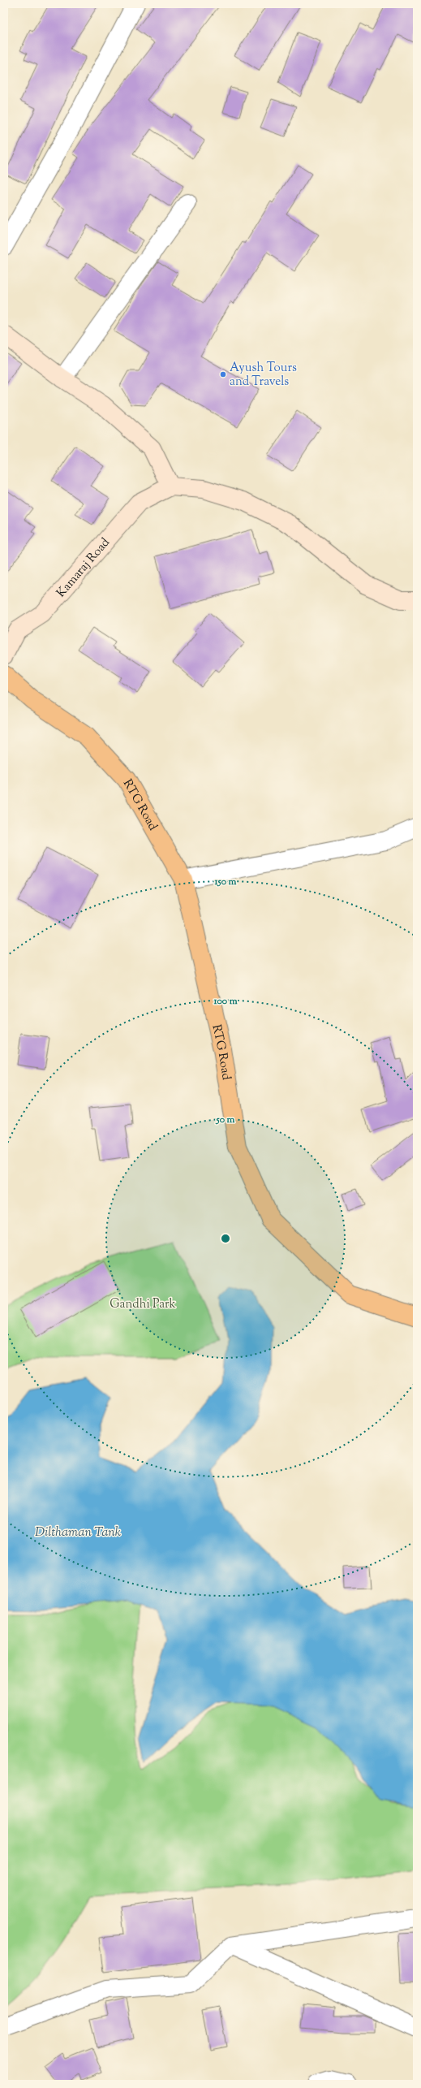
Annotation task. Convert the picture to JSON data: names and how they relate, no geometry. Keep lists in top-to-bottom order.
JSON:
{
  "streets": {
    "main road": ["RTG Road"],
    "street": ["Kamaraj Road"]
  },
  "water": ["Dilthaman Tank"],
  "parks": ["Gandhi Park"],
  "places": ["Ayush Tours and Travels"],
  "rings": ["150 m", "100 m", "50 m"]
}
